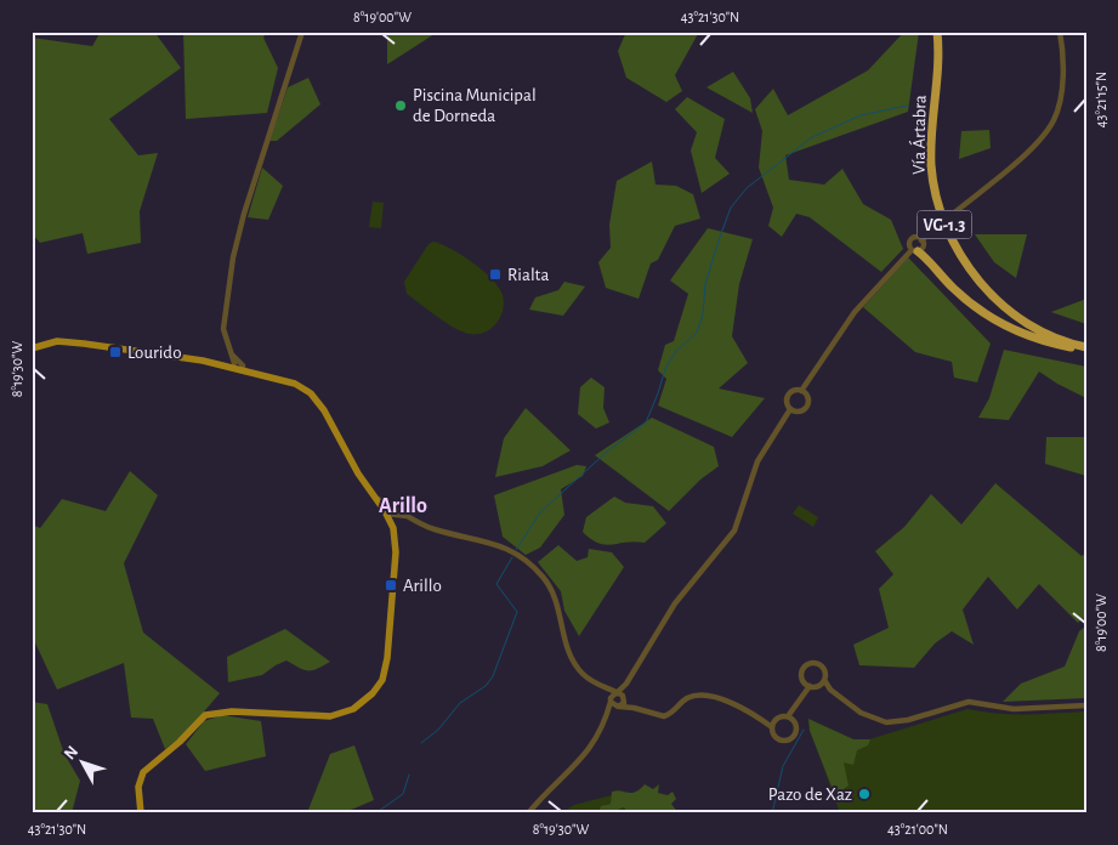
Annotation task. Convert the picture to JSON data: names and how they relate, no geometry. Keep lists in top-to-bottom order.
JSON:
{
  "streets": {
    "highway": ["Vía Ártabra", "VG-1.3"]
  },
  "districts": ["Arillo"],
  "places": {
    "other": ["Piscina Municipal de Dorneda", "Pazo de Xaz"],
    "transit": ["Rialta", "Lourido", "Arillo"]
  },
  "north": "top left",
  "coordinates": [
    "8°19'00\"W",
    "43°21'30\"N",
    "43°21'15\"N",
    "8°19'30\"W",
    "43°21'00\"N"
  ]
}
